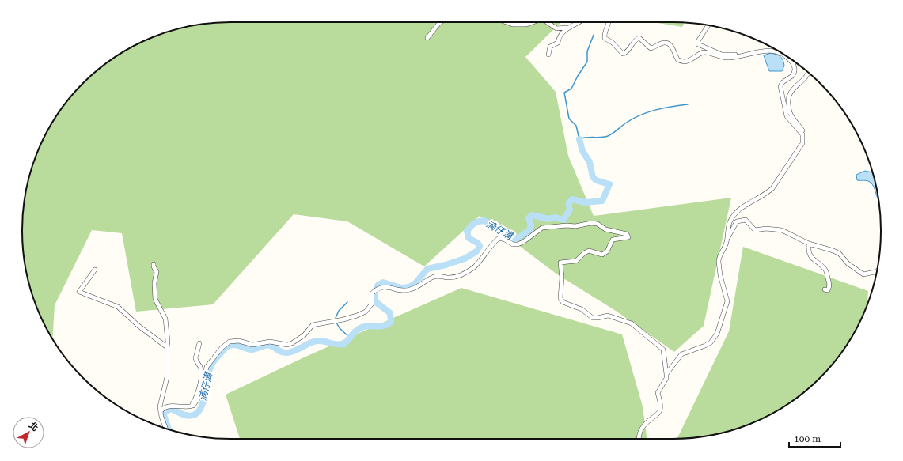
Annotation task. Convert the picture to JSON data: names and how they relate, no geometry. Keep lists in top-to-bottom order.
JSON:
{
  "water": ["湳仔溝"],
  "scale_bar": "100 m",
  "north": "top right"
}
